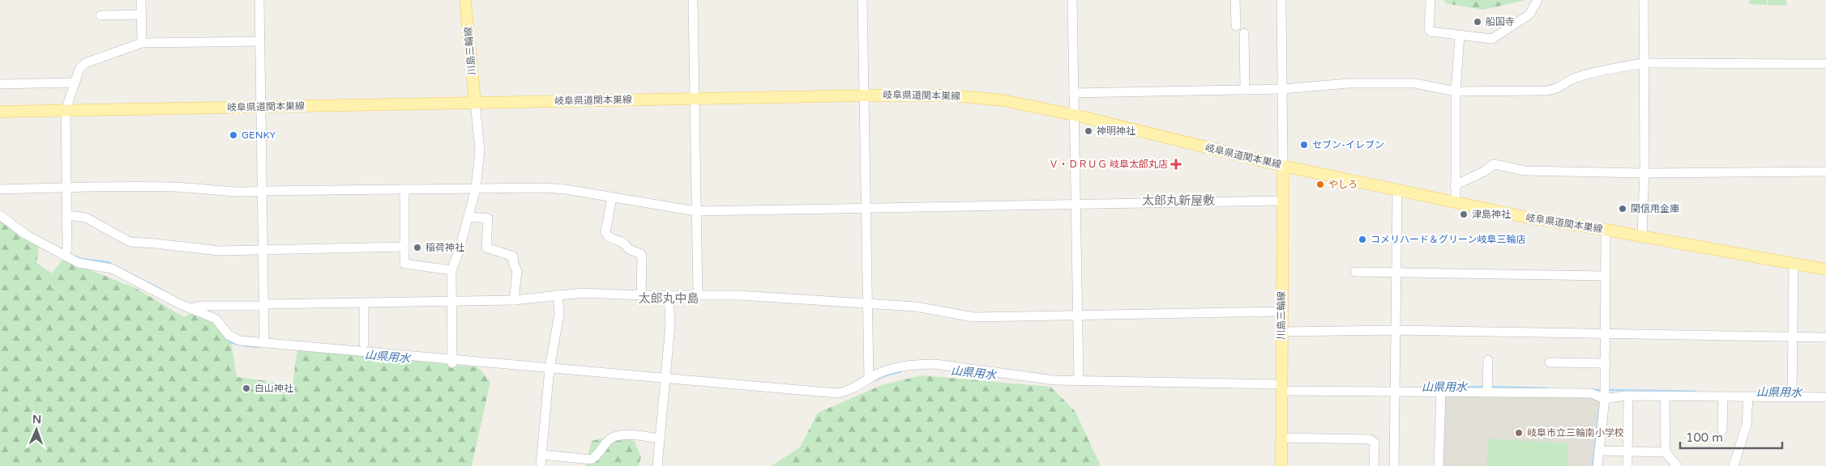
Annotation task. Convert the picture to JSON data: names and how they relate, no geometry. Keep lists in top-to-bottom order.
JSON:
{
  "streets": {
    "main road": ["川島三輪線", "岐阜県道関本巣線"]
  },
  "crossings": [
    ["川島三輪線", "岐阜県道関本巣線"]
  ],
  "districts": ["太郎丸新屋敷", "太郎丸中島"],
  "water": ["山県用水"],
  "places": {
    "other": [
      "船国寺",
      "神明神社",
      "GENKY",
      "セブン-イレブン",
      "やしろ",
      "関信用金庫",
      "津島神社",
      "コメリハード＆グリーン岐阜三輪店",
      "稲荷神社",
      "白山神社",
      "岐阜市立三輪南小学校"
    ],
    "health": ["Ｖ・ＤＲＵＧ 岐阜太郎丸店"]
  },
  "scale_bar": "100 m",
  "north": "top"
}
